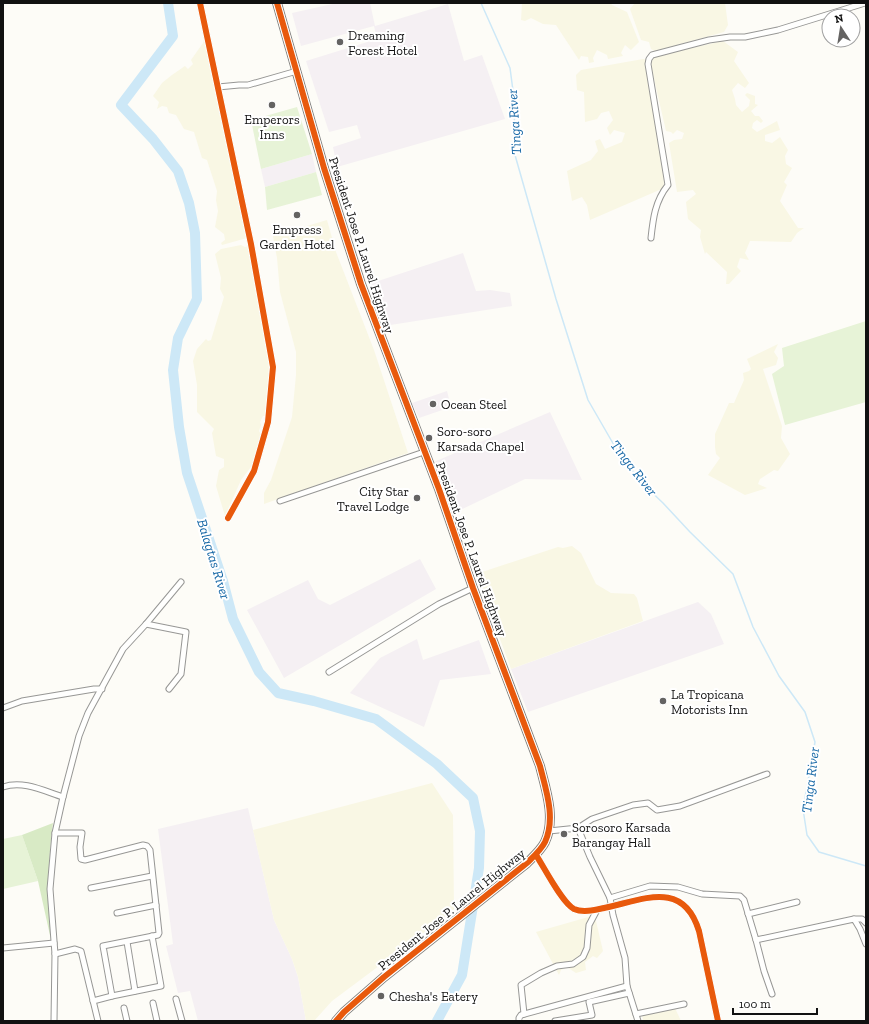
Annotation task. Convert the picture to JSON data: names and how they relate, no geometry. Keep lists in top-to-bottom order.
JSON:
{
  "streets": {
    "highway": ["President Jose P. Laurel Highway"]
  },
  "water": ["Tinga River", "Balagtas River"],
  "places": [
    "Dreaming Forest Hotel",
    "Emperors Inns",
    "Empress Garden Hotel",
    "Ocean Steel",
    "Soro-soro Karsada Chapel",
    "City Star Travel Lodge",
    "La Tropicana Motorists Inn",
    "Sorosoro Karsada Barangay Hall",
    "Chesha's Eatery"
  ],
  "scale_bar": "100 m",
  "north": "top"
}
